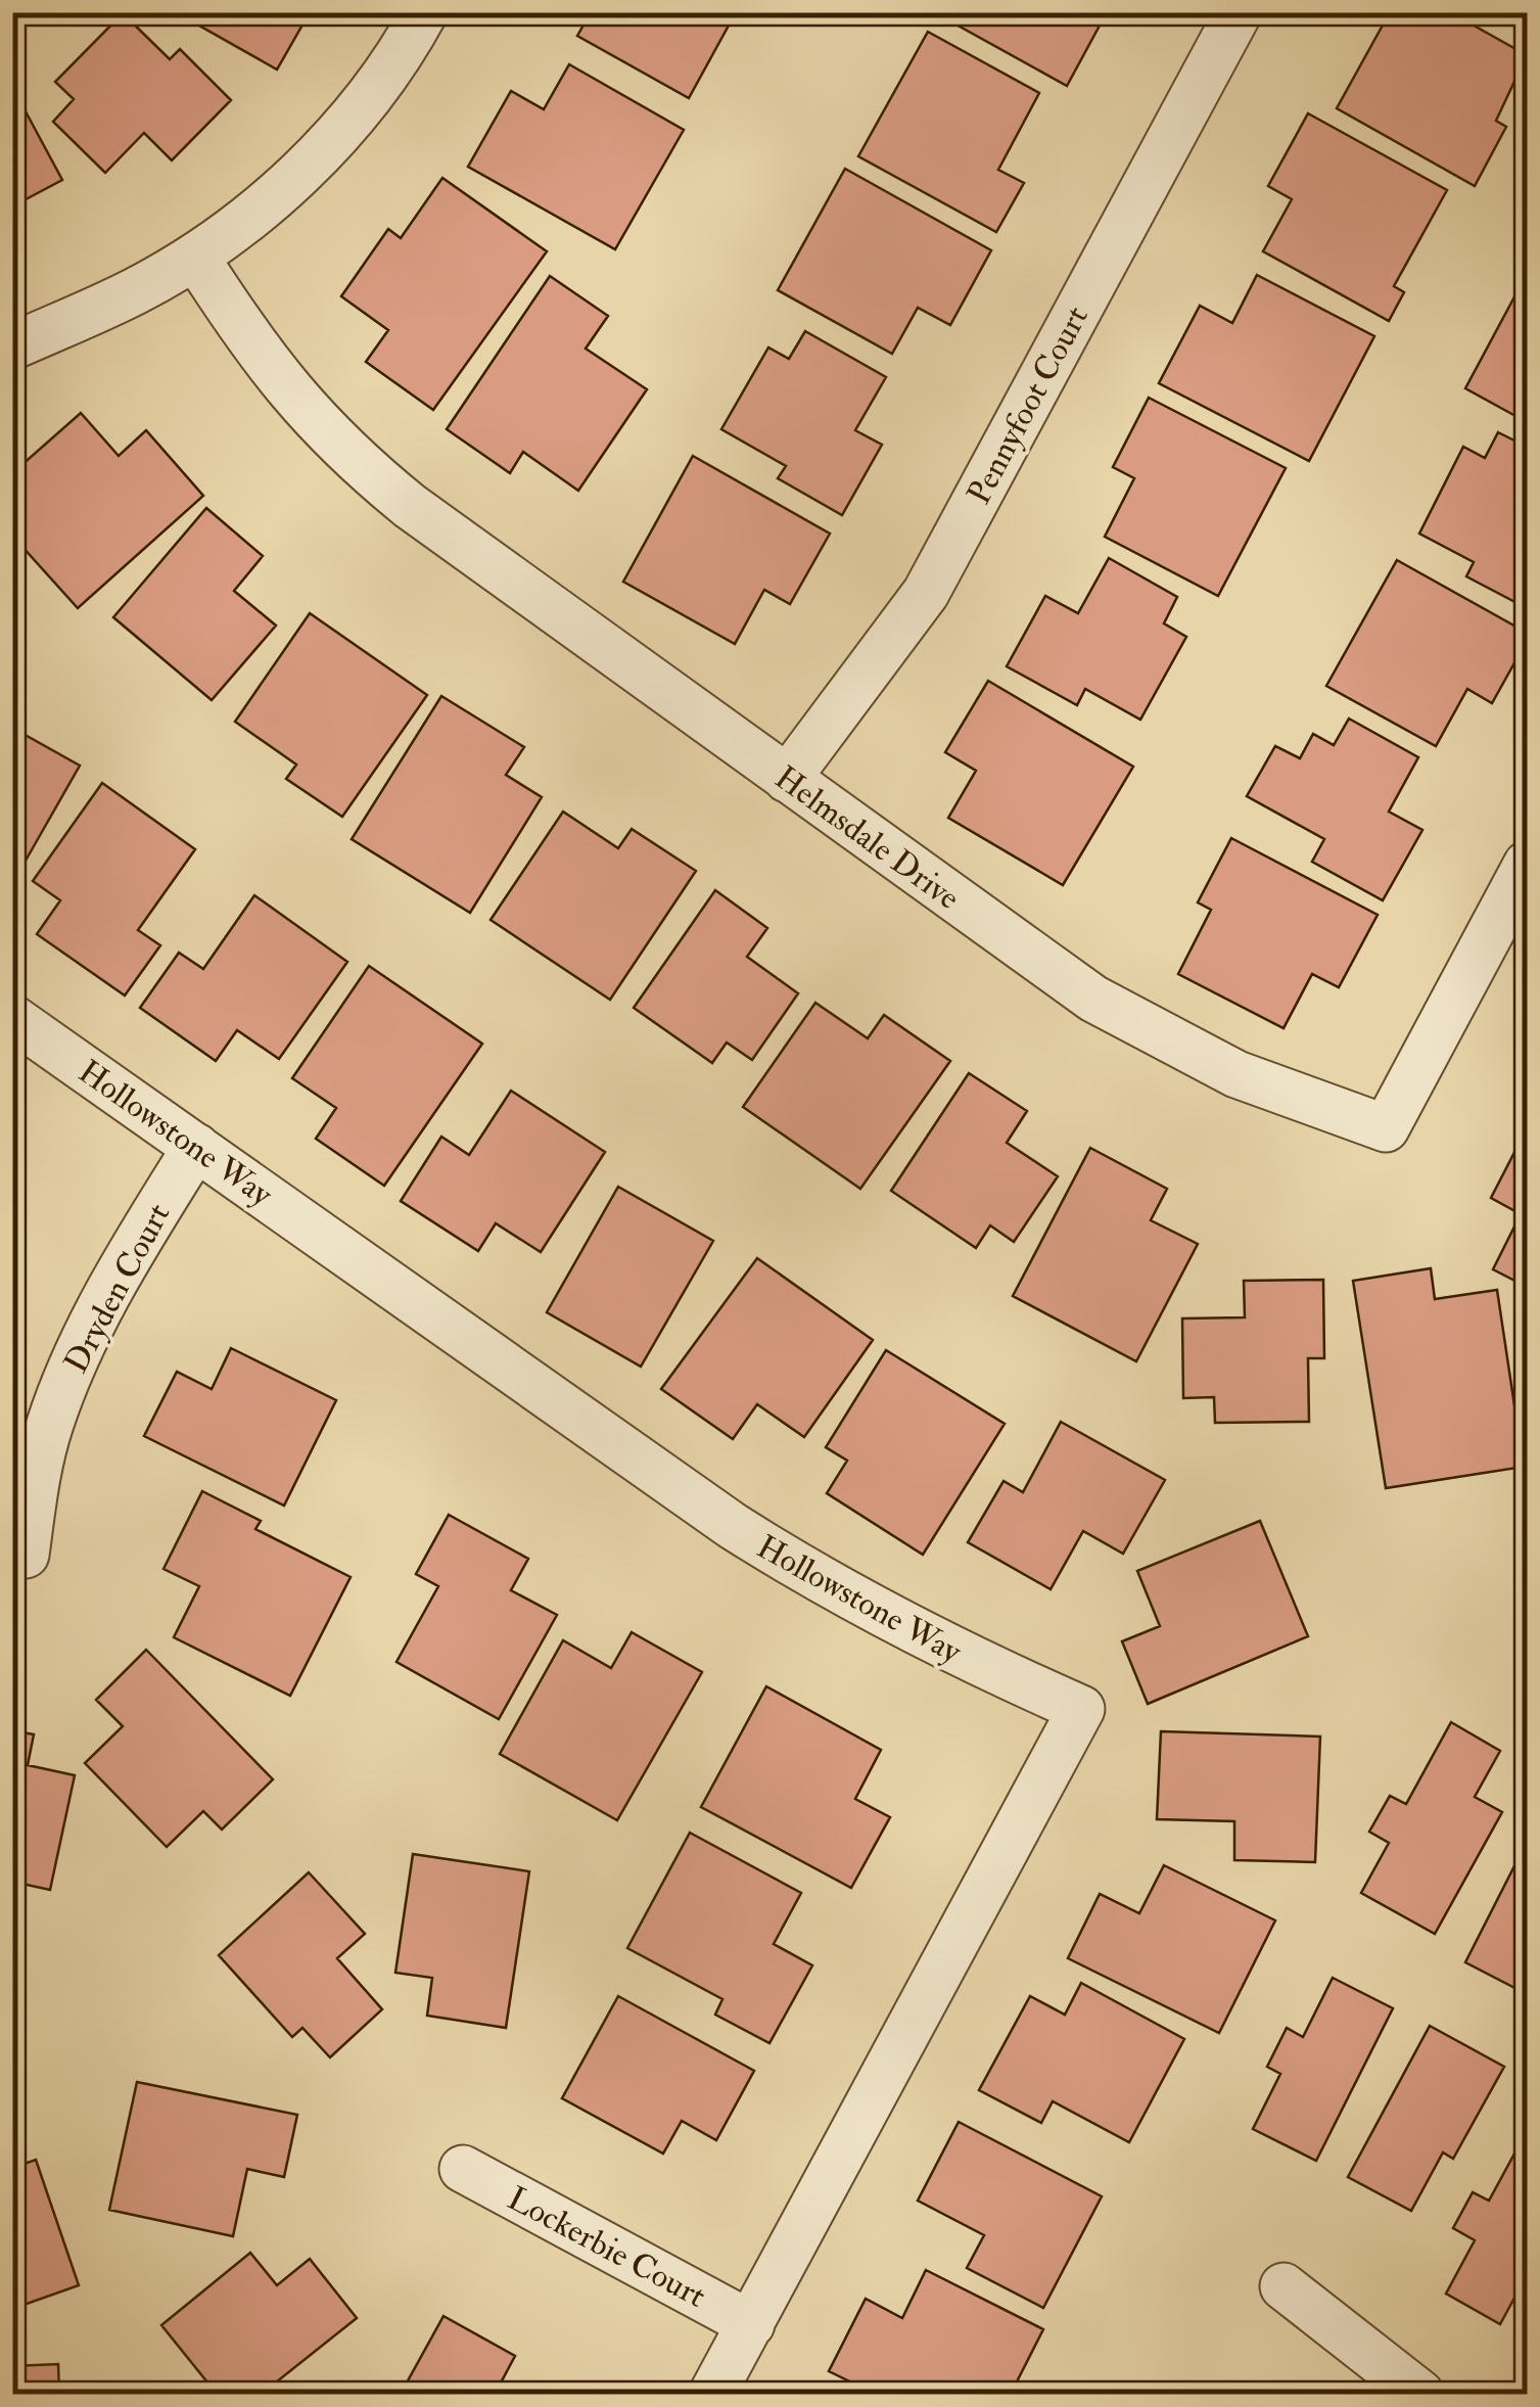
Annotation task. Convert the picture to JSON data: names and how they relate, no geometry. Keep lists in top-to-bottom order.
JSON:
{
  "streets": {
    "street": [
      "Pennyfoot Court",
      "Helmsdale Drive",
      "Hollowstone Way",
      "Dryden Court",
      "Lockerbie Court"
    ]
  },
  "crossings": [
    ["Pennyfoot Court", "Helmsdale Drive"],
    ["Hollowstone Way", "Dryden Court"],
    ["Hollowstone Way", "Lockerbie Court"]
  ]
}
